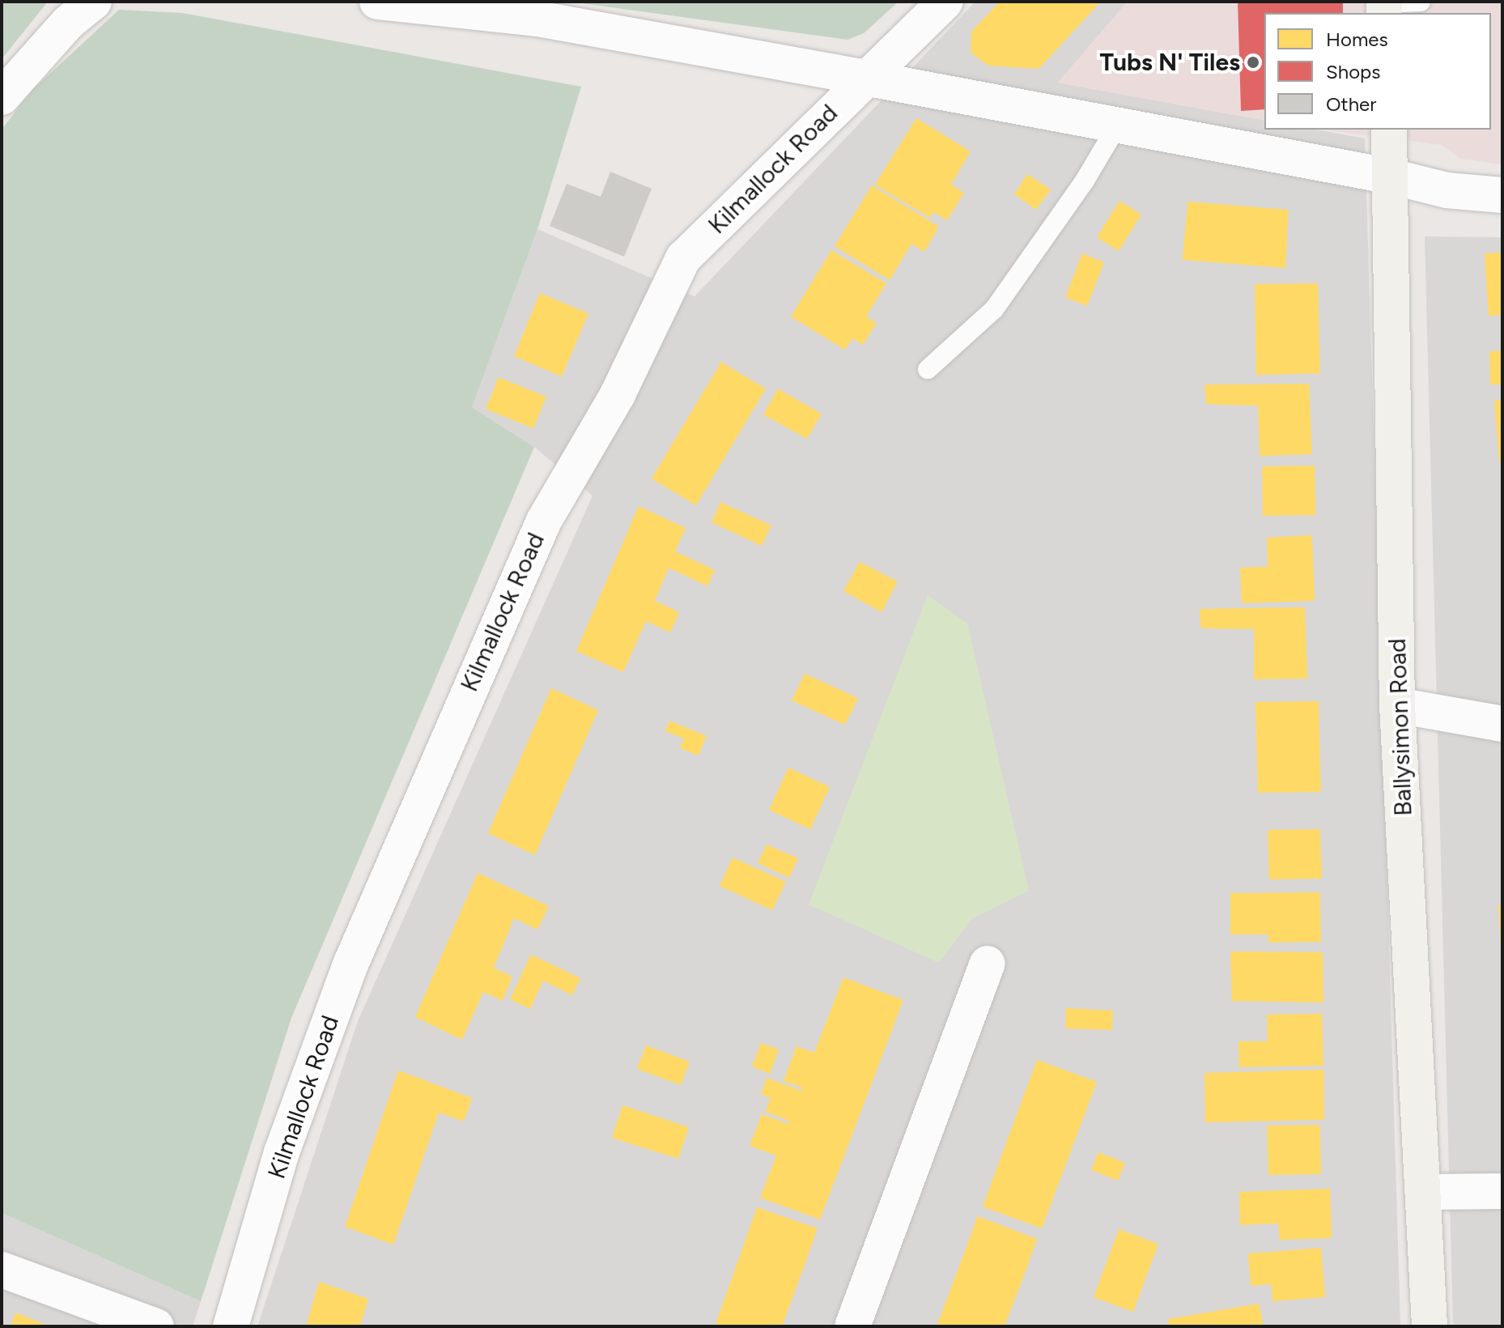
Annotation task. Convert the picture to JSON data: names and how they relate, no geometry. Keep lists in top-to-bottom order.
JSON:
{
  "streets": {
    "main road": ["Ballysimon Road"],
    "street": ["Kilmallock Road"]
  },
  "places": ["Tubs N' Tiles"],
  "legend": ["Homes", "Shops", "Other"]
}
